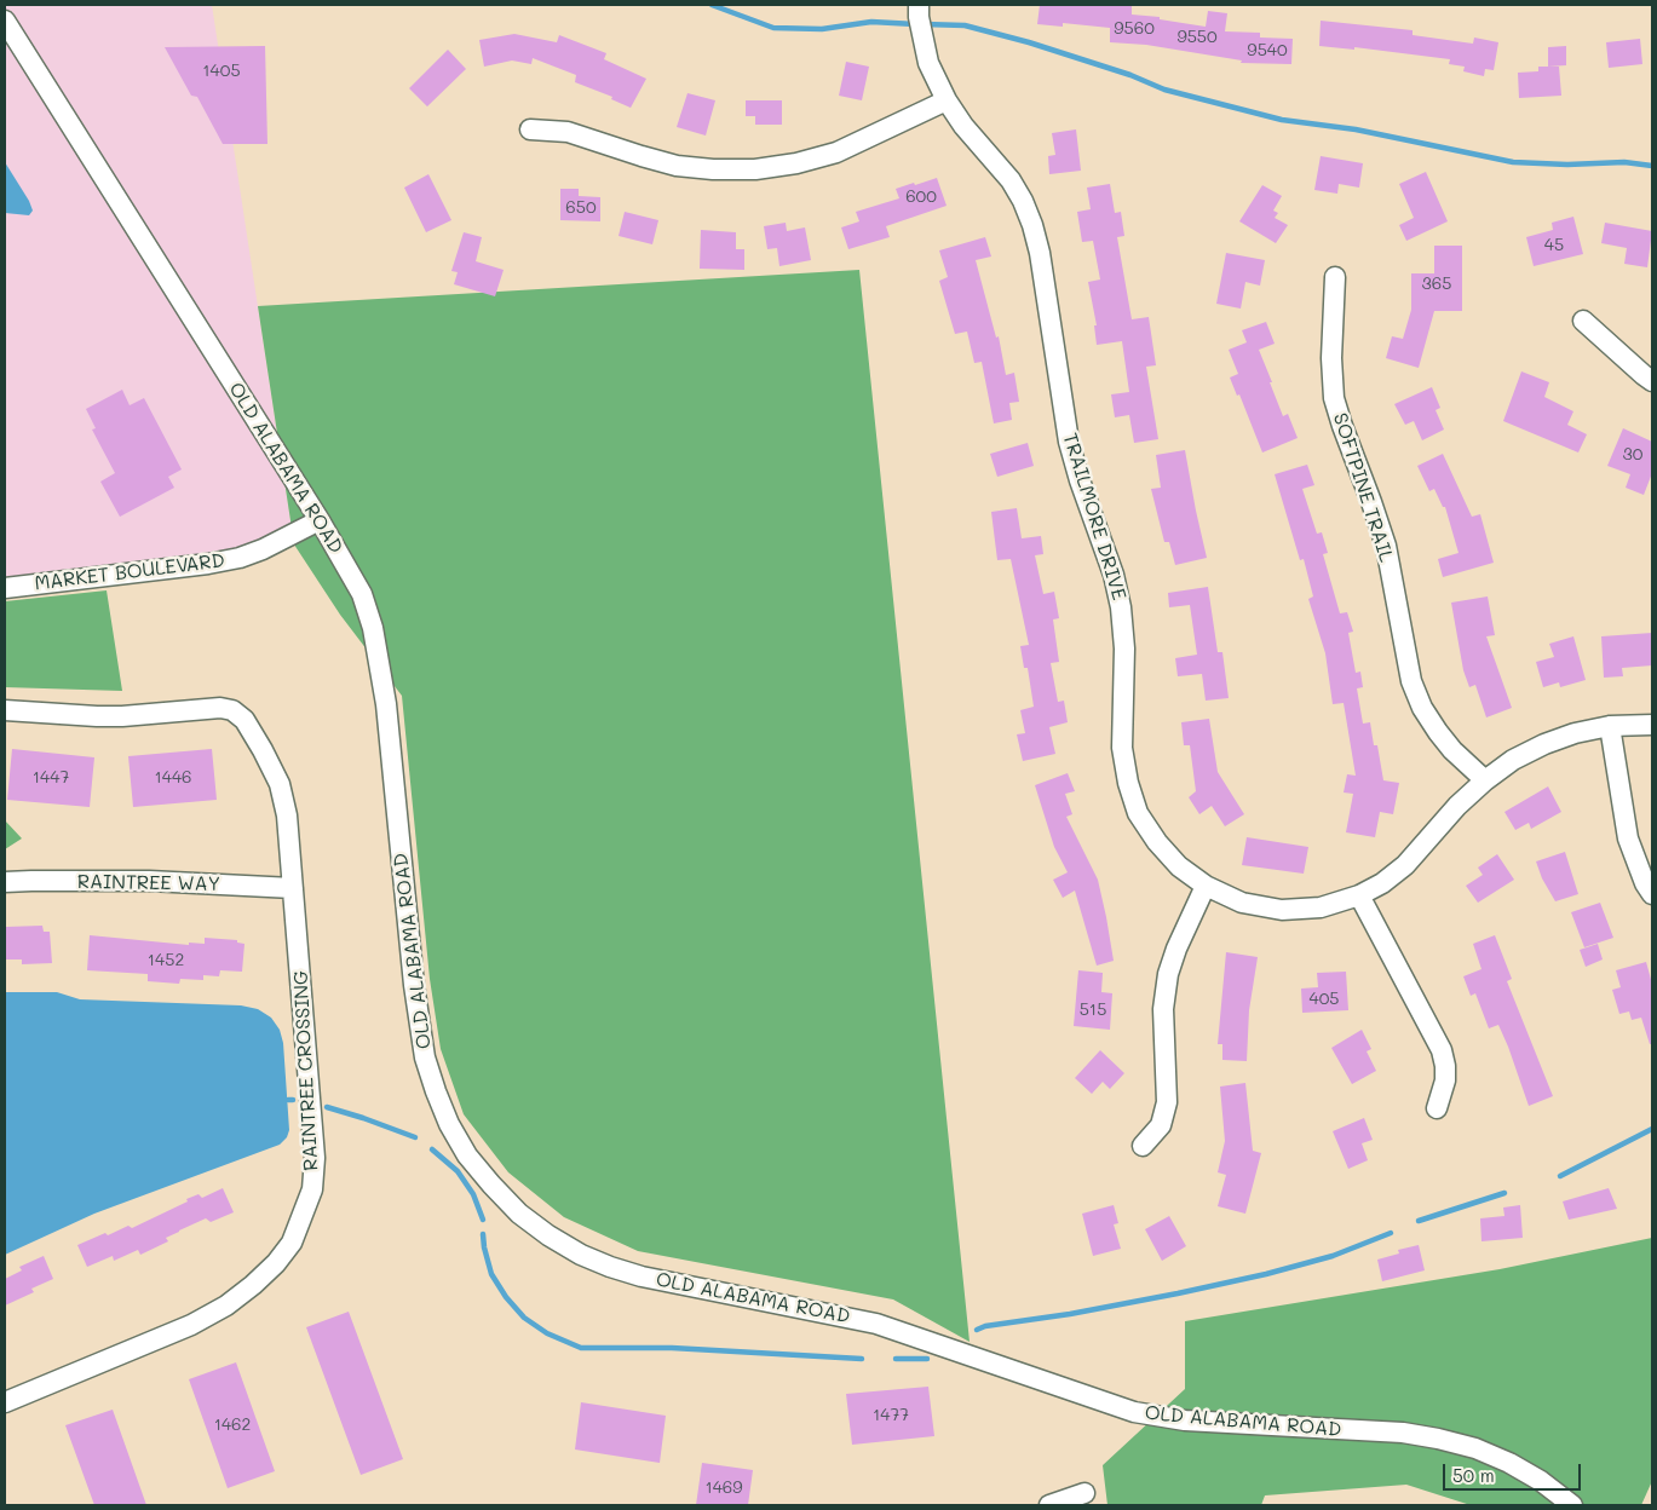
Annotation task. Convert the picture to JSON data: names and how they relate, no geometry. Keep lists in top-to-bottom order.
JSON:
{
  "streets": {
    "street": [
      "OLD ALABAMA ROAD",
      "SOFTPINE TRAIL",
      "TRAILMORE DRIVE",
      "MARKET BOULEVARD",
      "RAINTREE WAY",
      "RAINTREE CROSSING"
    ]
  },
  "crossings": [
    ["OLD ALABAMA ROAD", "MARKET BOULEVARD"],
    ["SOFTPINE TRAIL", "TRAILMORE DRIVE"],
    ["RAINTREE WAY", "RAINTREE CROSSING"]
  ],
  "house_numbers": [
    "9560",
    "9550",
    "9540",
    "1405",
    "600",
    "650",
    "45",
    "365",
    "30",
    "1447",
    "1446",
    "1452",
    "405",
    "515",
    "1477",
    "1462",
    "1469"
  ],
  "scale_bar": "50 m"
}
